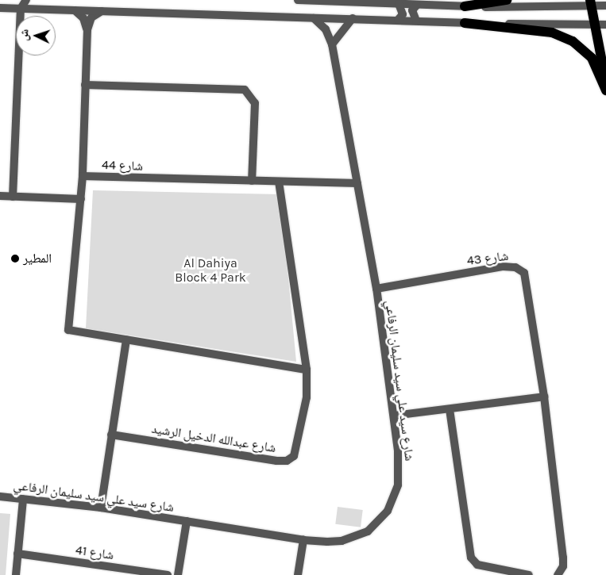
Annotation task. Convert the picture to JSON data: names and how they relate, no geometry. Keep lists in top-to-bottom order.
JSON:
{
  "streets": {
    "street": [
      "شارع 44",
      "شارع 43",
      "شارع سيد علي سيد سليمان الرفاعي",
      "شارع عبدالله الدخيل الرشيد",
      "شارع 41"
    ]
  },
  "crossings": [
    ["شارع 44", "شارع سيد علي سيد سليمان الرفاعي"],
    ["شارع 44", "شارع عبدالله الدخيل الرشيد"],
    ["شارع 43", "شارع سيد علي سيد سليمان الرفاعي"]
  ],
  "parks": ["Al Dahiya Block 4 Park"],
  "places": ["المطير"],
  "north": "left"
}
